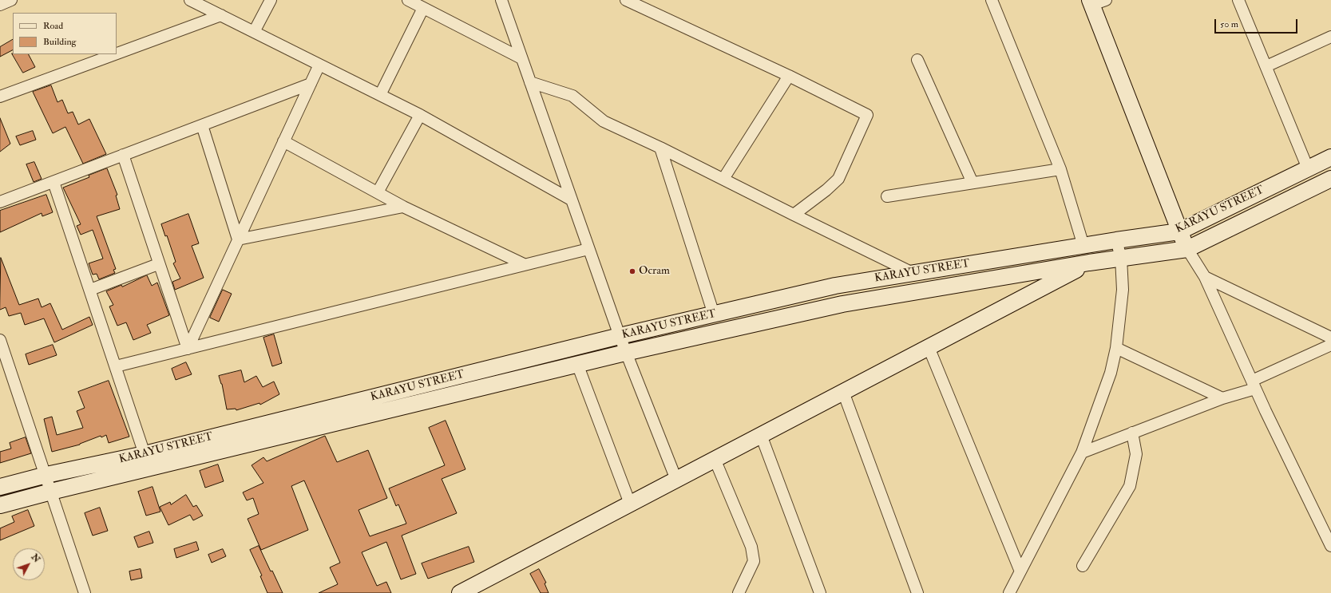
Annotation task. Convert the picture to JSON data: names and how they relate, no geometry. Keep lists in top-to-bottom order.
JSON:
{
  "streets": {
    "main road": ["KARAYU STREET"]
  },
  "places": ["Ocram"],
  "legend": ["Road", "Building"],
  "scale_bar": "50 m",
  "north": "top right"
}
